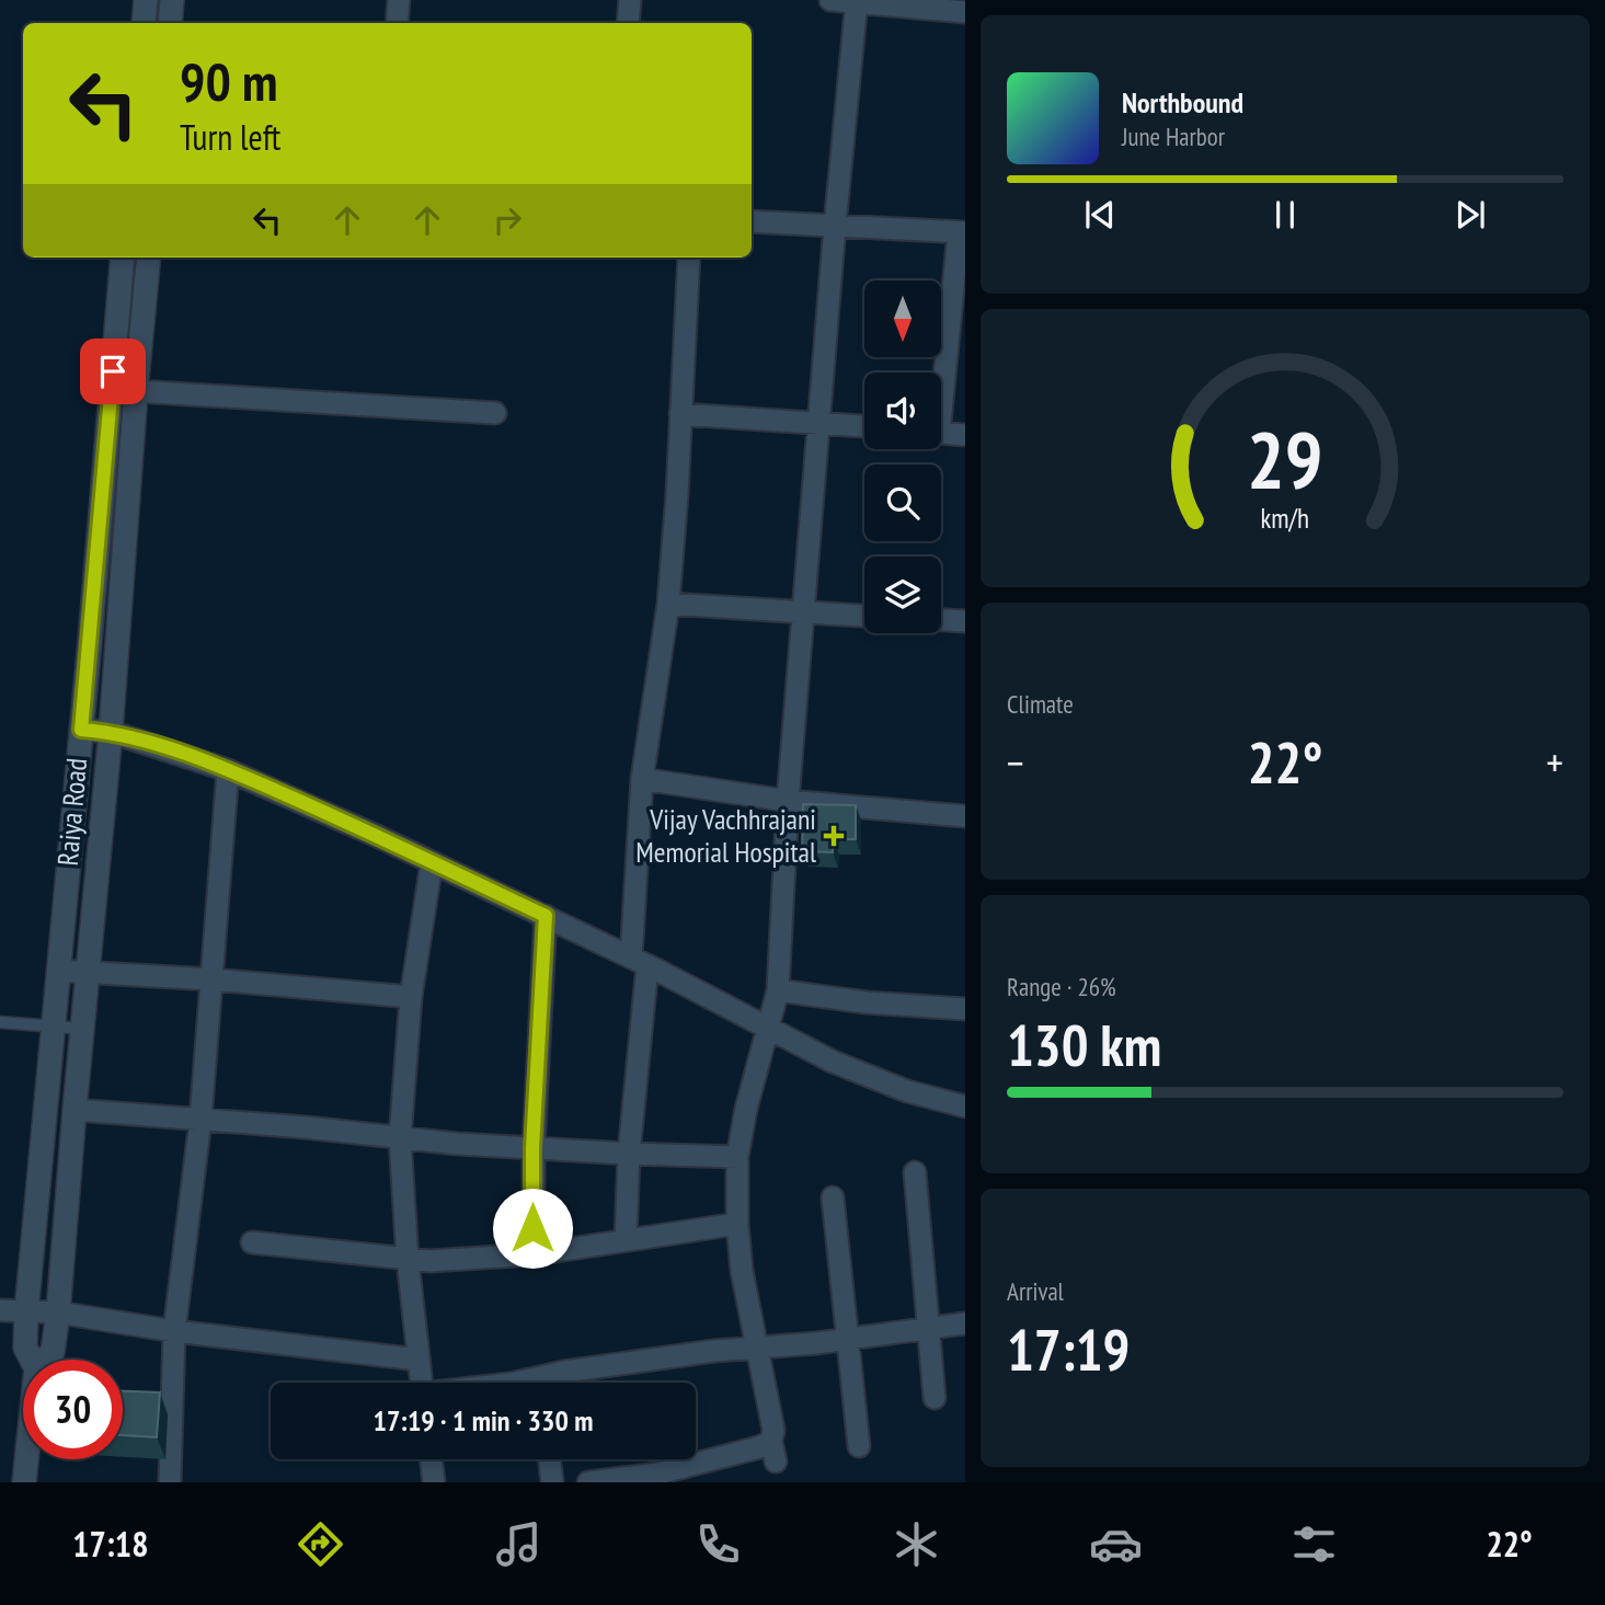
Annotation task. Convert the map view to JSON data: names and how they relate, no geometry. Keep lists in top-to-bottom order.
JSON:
{
  "streets": {
    "street": ["Raiya Road"]
  },
  "places": {
    "health": ["Vijay Vachhrajani Memorial Hospital"]
  },
  "north": "bottom",
  "page": {
    "turn": ["90 m", "Turn left"],
    "song": ["Northbound", "June Harbor"],
    "tile": [
      "Climate",
      ["Range · 26%", "130 km"],
      ["Arrival", "17:19"]
    ],
    "heat": ["−", "22°", "+"],
    "limit": "30",
    "trip": "17:19 · 1 min · 330 m",
    "tabs": ["17:18", "22°"],
    "gauge": ["29", "km/h"]
  }
}
